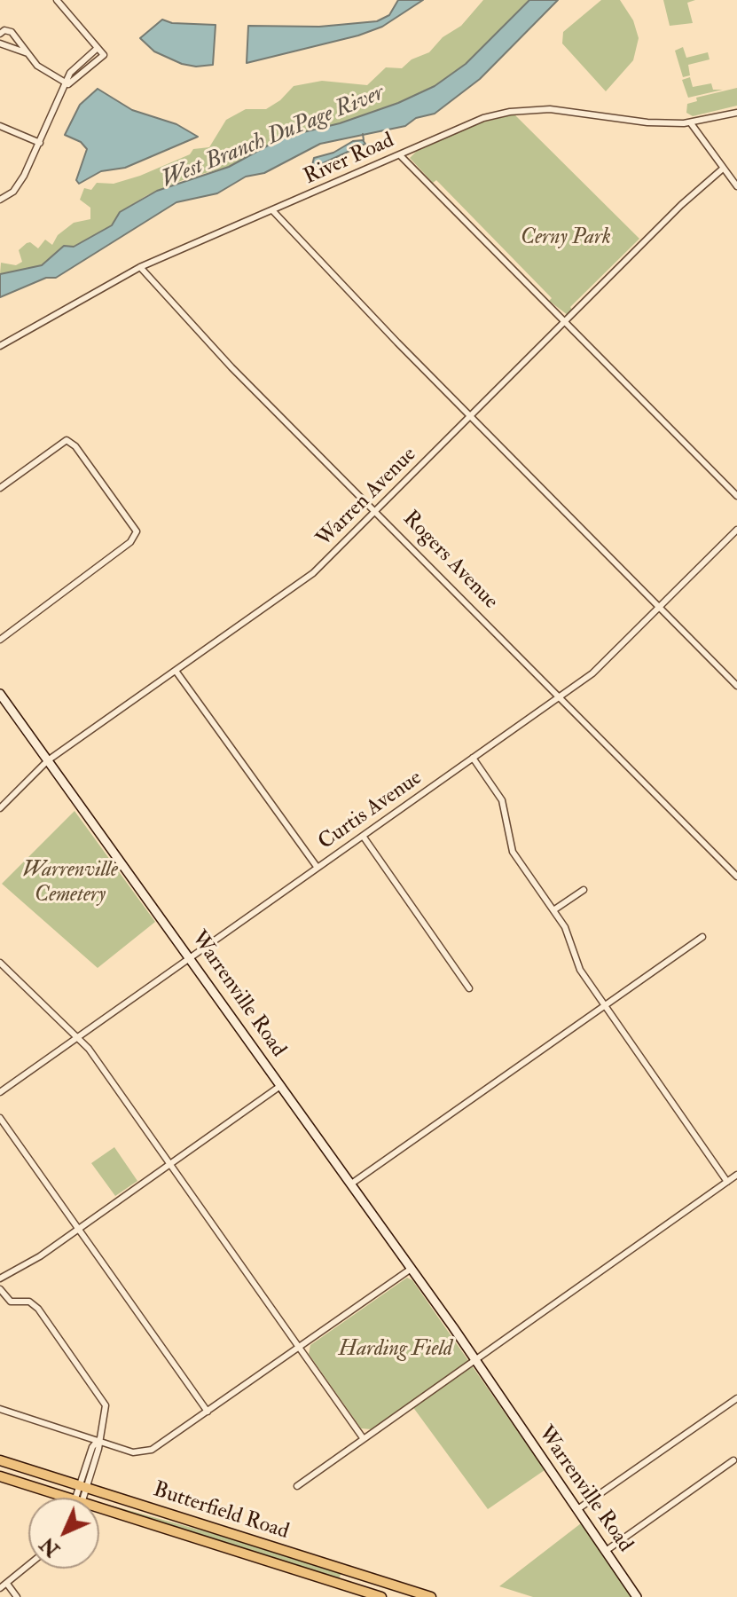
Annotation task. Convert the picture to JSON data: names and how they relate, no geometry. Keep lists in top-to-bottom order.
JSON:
{
  "streets": {
    "main road": ["Warrenville Road", "Butterfield Road"],
    "street": [
      "River Road",
      "Warren Avenue",
      "Rogers Avenue",
      "Curtis Avenue"
    ]
  },
  "crossings": [
    ["River Road", "Rogers Avenue"],
    ["Warren Avenue", "Rogers Avenue"],
    ["Warren Avenue", "Warrenville Road"],
    ["Rogers Avenue", "Curtis Avenue"],
    ["Curtis Avenue", "Warrenville Road"]
  ],
  "water": ["West Branch DuPage River"],
  "parks": ["Cerny Park", "Warrenville Cemetery", "Harding Field"],
  "north": "bottom left"
}
